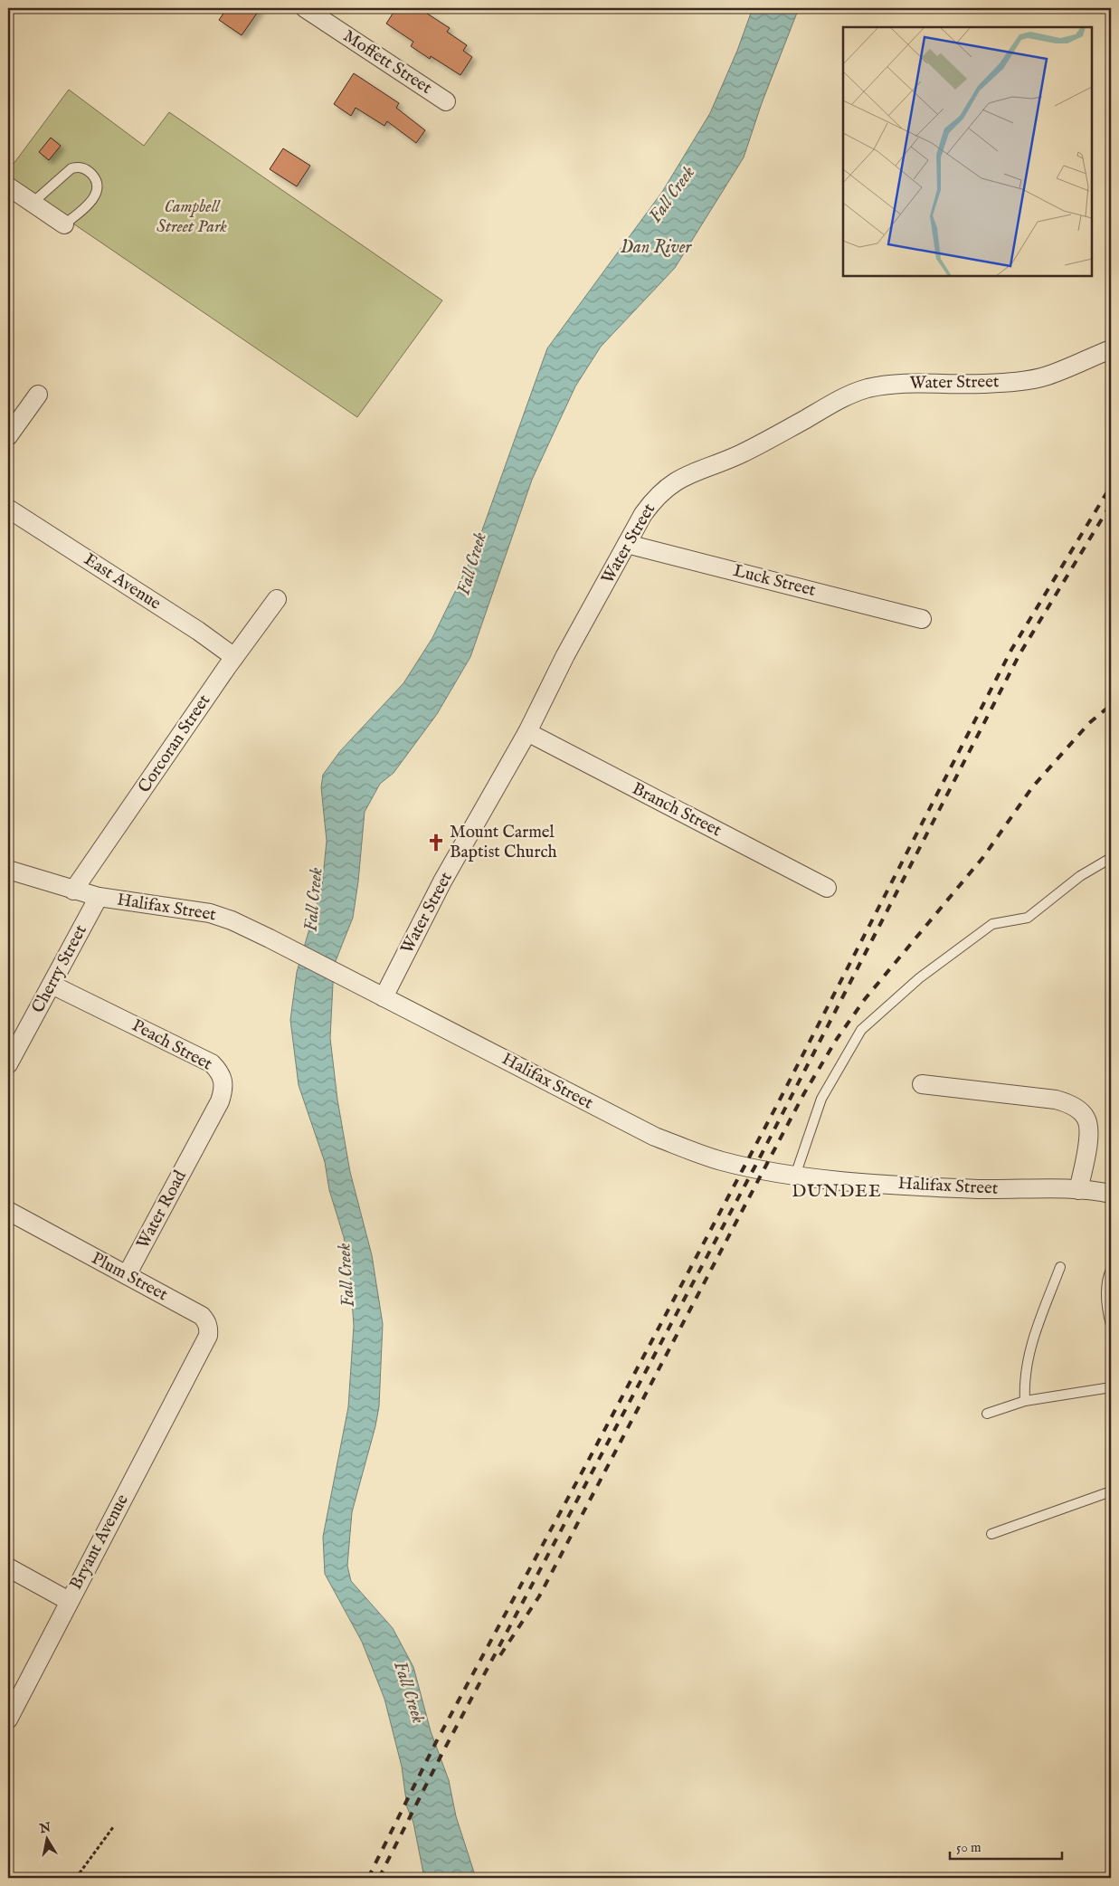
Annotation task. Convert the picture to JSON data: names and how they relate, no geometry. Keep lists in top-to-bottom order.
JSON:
{
  "streets": {
    "street": [
      "Moffett Street",
      "Water Street",
      "Luck Street",
      "East Avenue",
      "Corcoran Street",
      "Branch Street",
      "Halifax Street",
      "Cherry Street",
      "Peach Street",
      "Water Road",
      "Plum Street",
      "Bryant Avenue"
    ]
  },
  "crossings": [
    ["Water Street", "Luck Street"],
    ["Water Street", "Branch Street"],
    ["Water Street", "Halifax Street"],
    ["East Avenue", "Corcoran Street"],
    ["Corcoran Street", "Halifax Street"],
    ["Halifax Street", "Cherry Street"],
    ["Cherry Street", "Peach Street"],
    ["Peach Street", "Water Road"],
    ["Water Road", "Plum Street"],
    ["Plum Street", "Bryant Avenue"]
  ],
  "districts": ["DUNDEE"],
  "water": ["Fall Creek", "Dan River"],
  "parks": ["Campbell Street Park"],
  "places": {
    "church": ["Mount Carmel Baptist Church"]
  },
  "scale_bar": "50 m",
  "north": "top"
}
